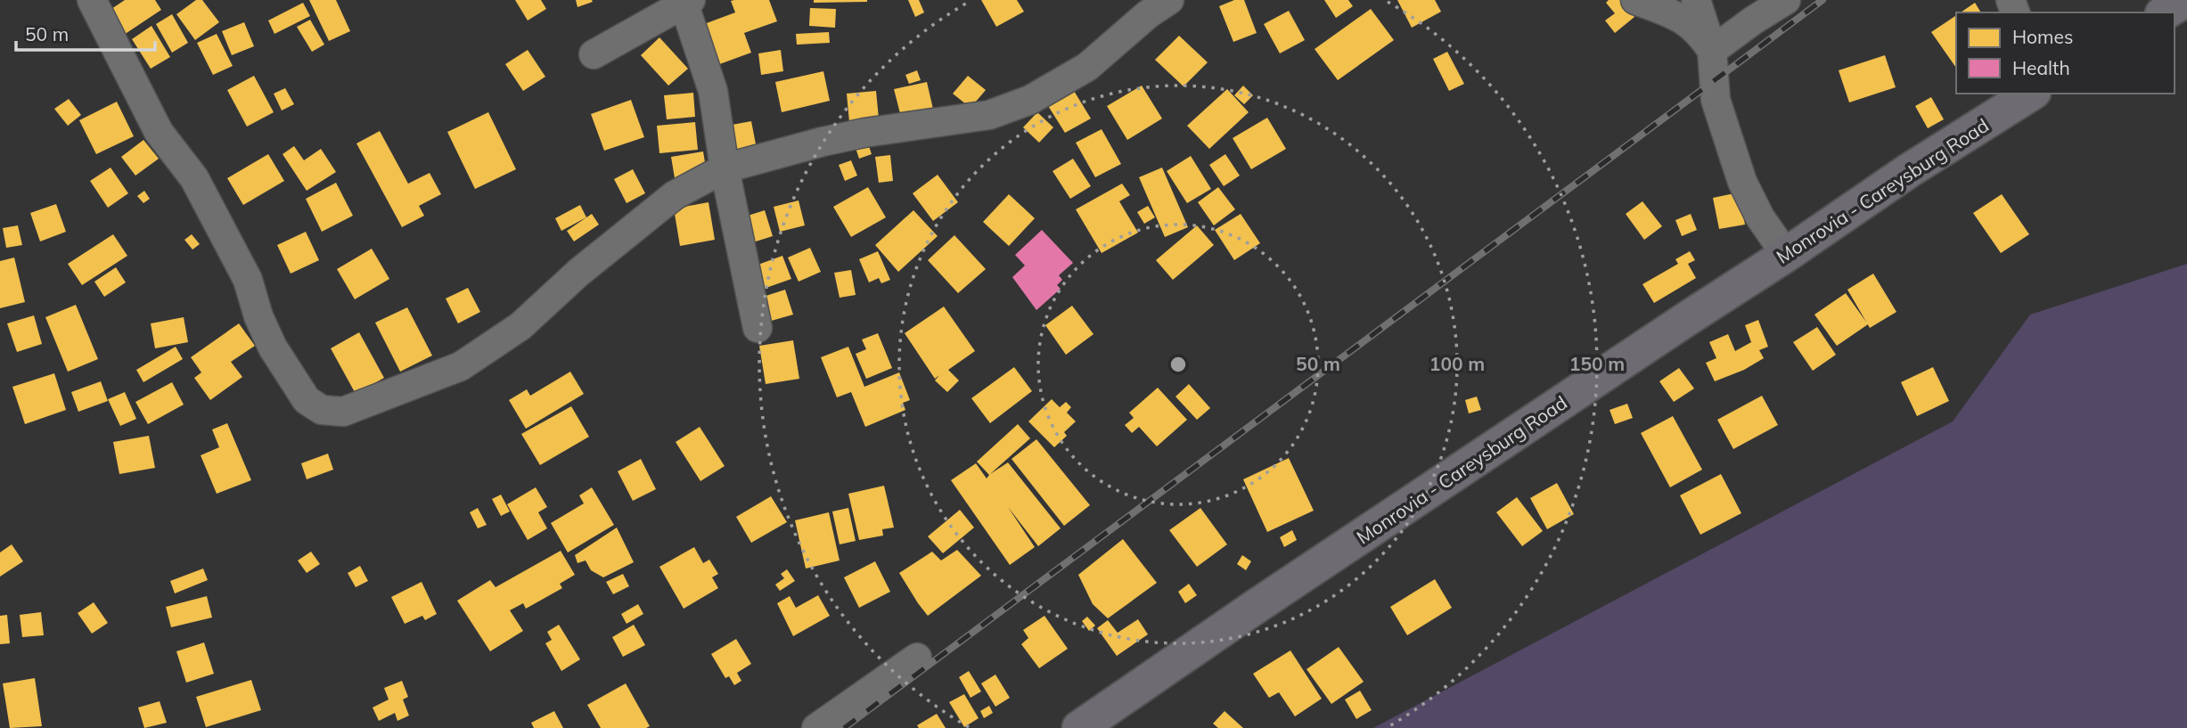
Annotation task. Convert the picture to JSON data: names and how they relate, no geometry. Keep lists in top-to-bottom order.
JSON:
{
  "streets": {
    "main road": ["Monrovia - Careysburg Road"]
  },
  "legend": ["Homes", "Health"],
  "scale_bar": "50 m",
  "rings": ["50 m", "100 m", "150 m"]
}
